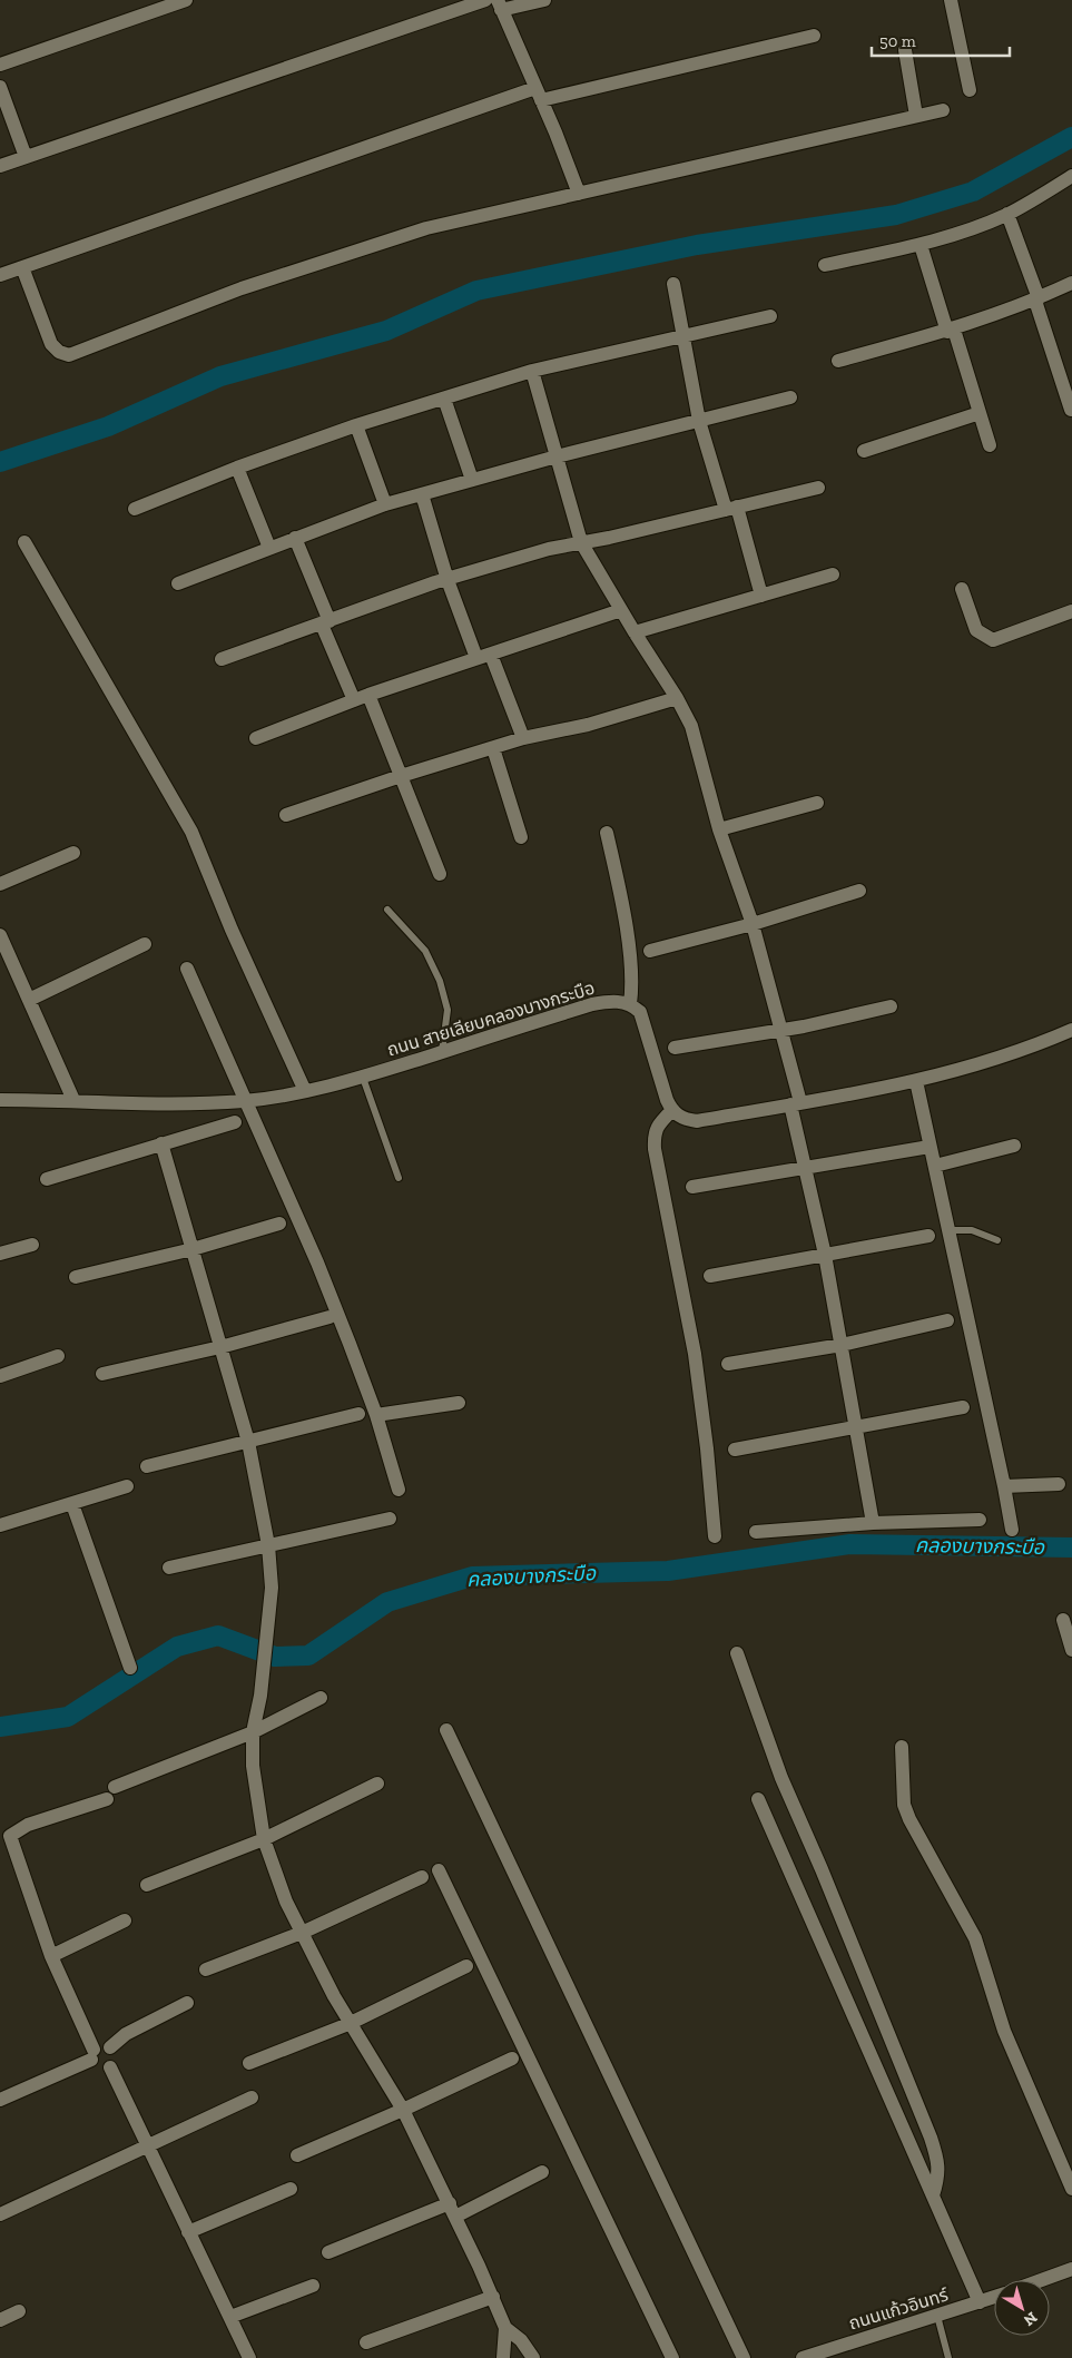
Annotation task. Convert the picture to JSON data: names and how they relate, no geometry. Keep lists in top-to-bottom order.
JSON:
{
  "streets": {
    "street": ["ถนน สายเลียบคลองบางกระบือ", "ถนนแก้วอินทร์"]
  },
  "water": ["คลองบางกระบือ"],
  "scale_bar": "50 m",
  "north": "bottom right"
}
